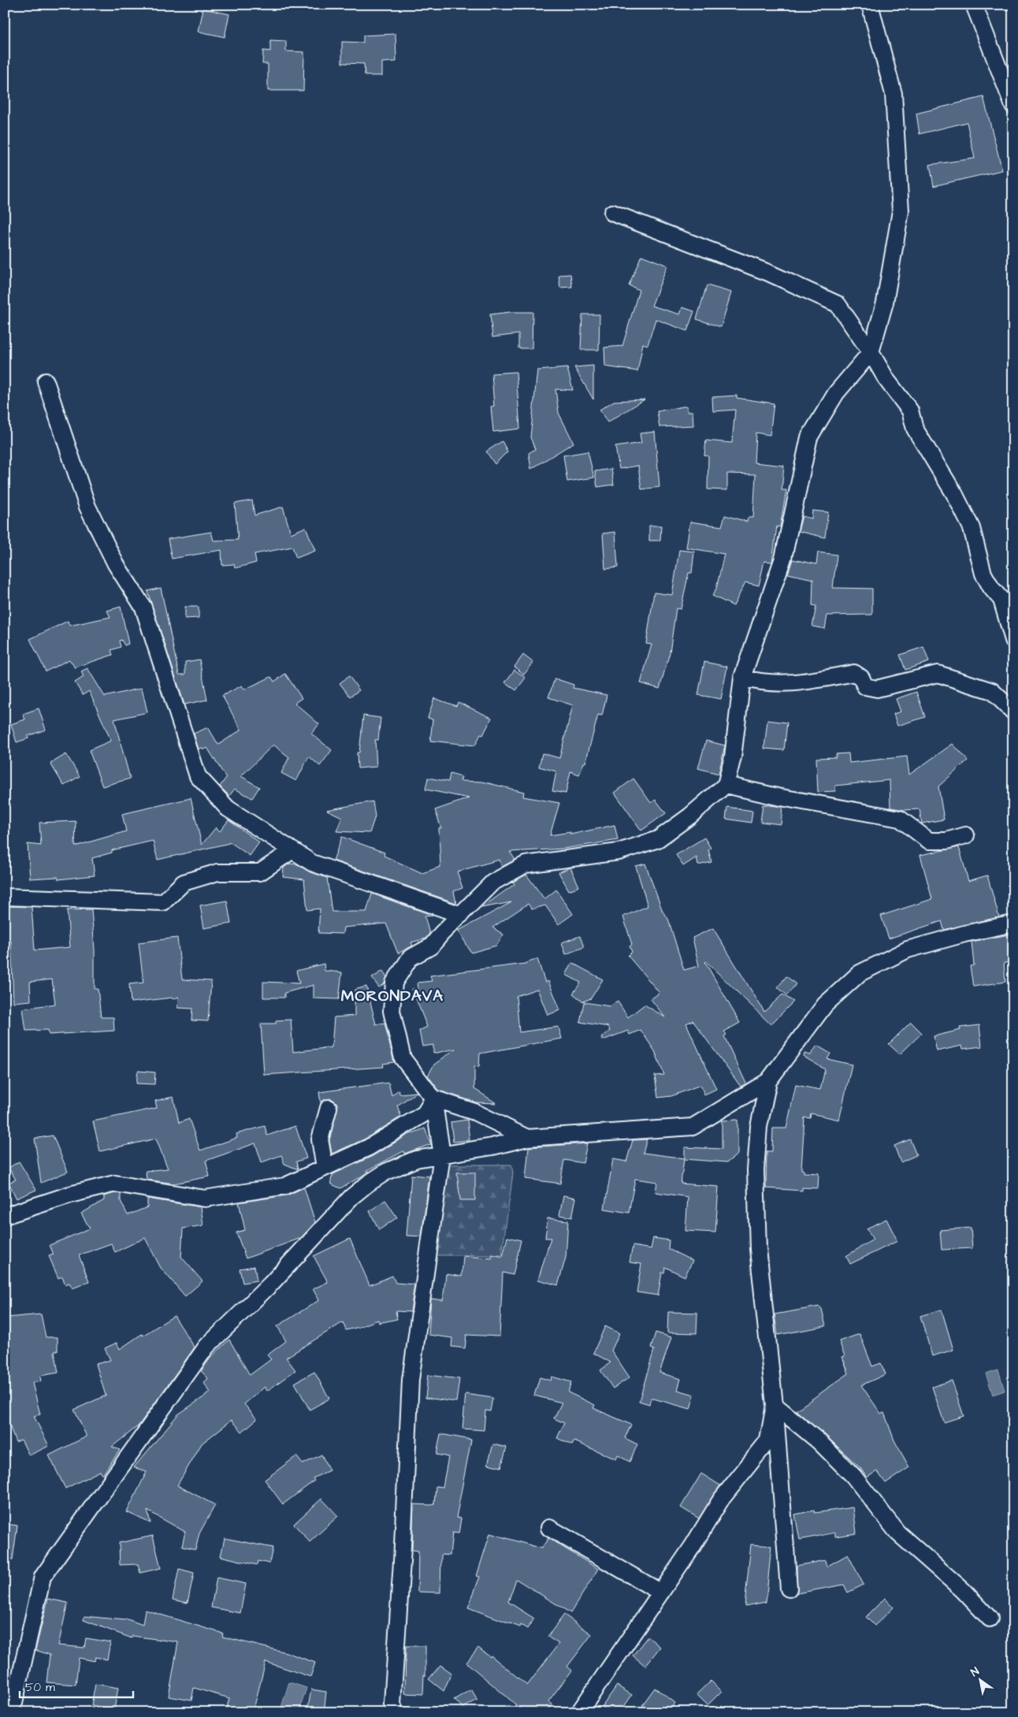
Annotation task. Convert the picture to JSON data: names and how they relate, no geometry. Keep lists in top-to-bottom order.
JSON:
{
  "districts": ["MORONDAVA"],
  "scale_bar": "50 m",
  "north": "top left"
}
